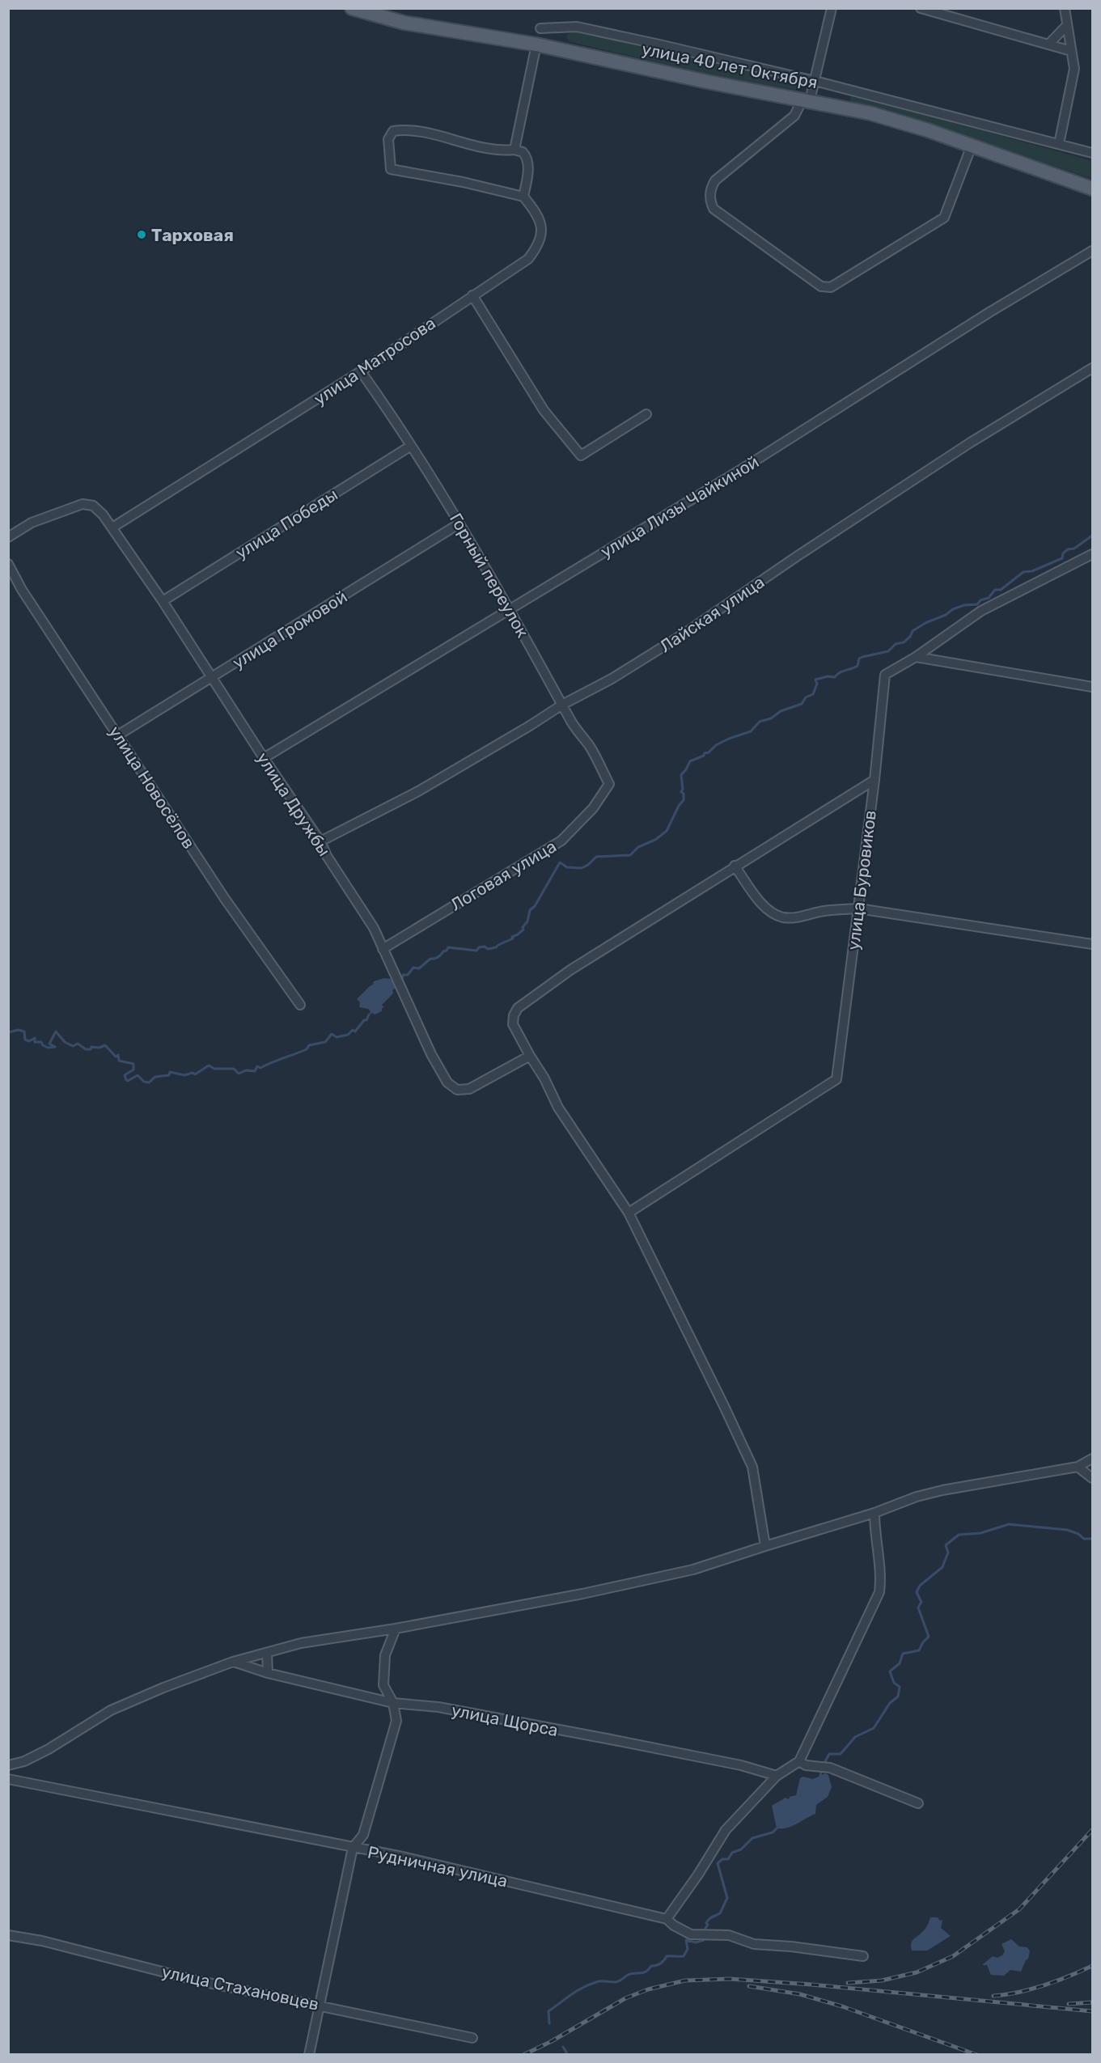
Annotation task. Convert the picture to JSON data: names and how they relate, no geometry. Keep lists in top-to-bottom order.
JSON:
{
  "streets": {
    "main road": ["улица 40 лет Октября"],
    "street": [
      "улица Матросова",
      "улица Лизы Чайкиной",
      "улица Победы",
      "Горный переулок",
      "Лайская улица",
      "улица Громовой",
      "улица Новосёлов",
      "улица Дружбы",
      "Логовая улица",
      "улица Буровиков",
      "улица Щорса",
      "Рудничная улица",
      "улица Стахановцев"
    ]
  },
  "crossings": [
    ["улица Матросова", "Горный переулок"],
    ["улица Матросова", "улица Дружбы"],
    ["улица Лизы Чайкиной", "Горный переулок"],
    ["улица Лизы Чайкиной", "улица Дружбы"],
    ["улица Победы", "Горный переулок"],
    ["улица Победы", "улица Дружбы"],
    ["Горный переулок", "Лайская улица"],
    ["Горный переулок", "улица Громовой"],
    ["Горный переулок", "Логовая улица"],
    ["Лайская улица", "улица Дружбы"],
    ["улица Громовой", "улица Новосёлов"],
    ["улица Громовой", "улица Дружбы"],
    ["улица Дружбы", "Логовая улица"]
  ],
  "places": ["Тарховая"]
}
